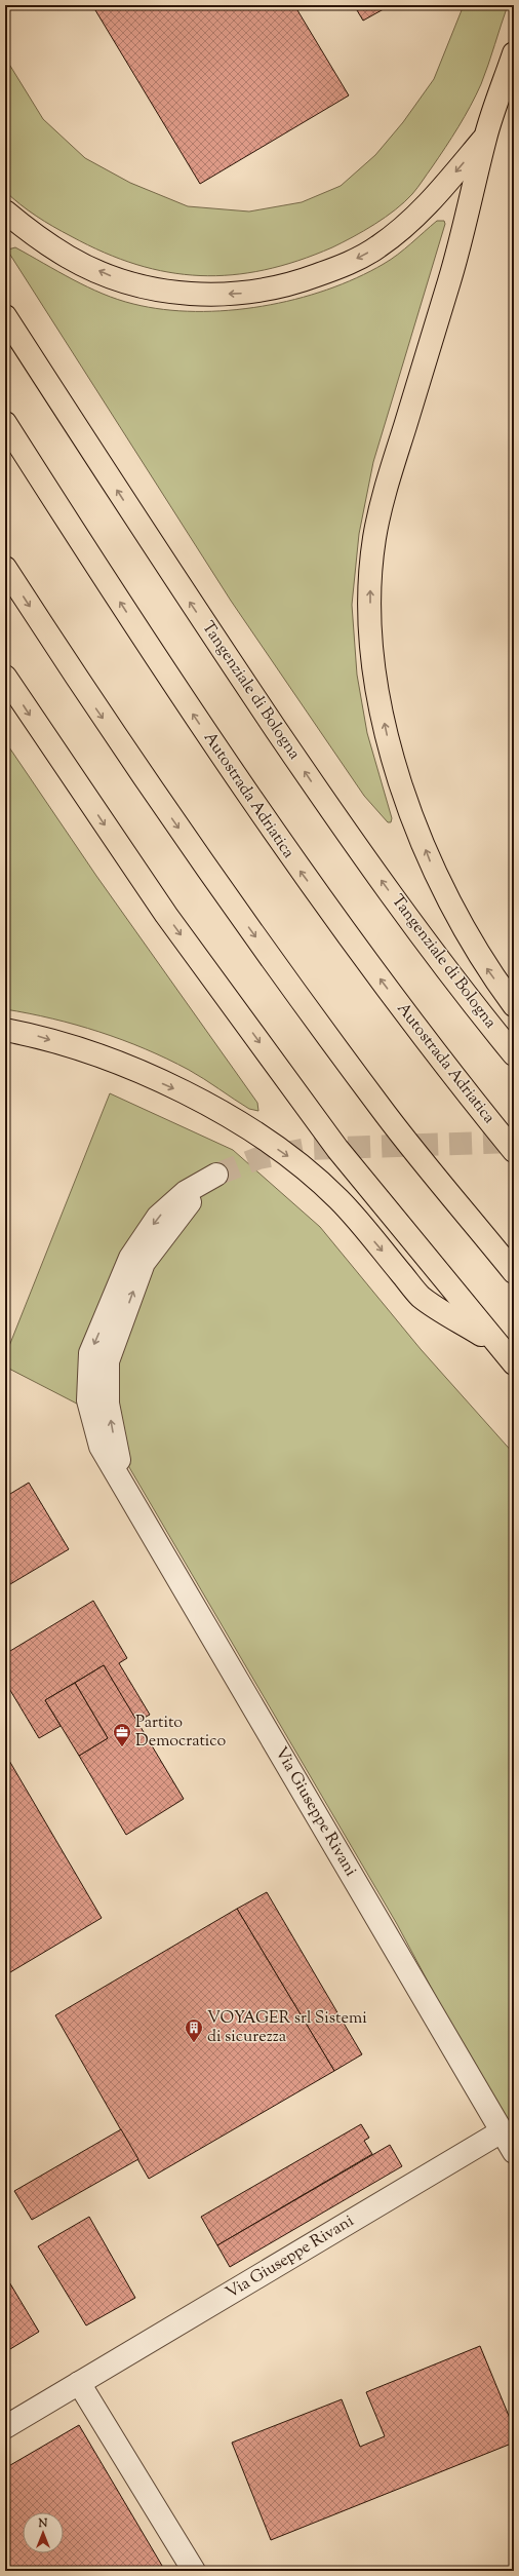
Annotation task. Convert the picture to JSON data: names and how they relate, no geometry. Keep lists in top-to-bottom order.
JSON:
{
  "streets": {
    "highway": ["Tangenziale di Bologna", "Autostrada Adriatica"],
    "street": ["Via Giuseppe Rivani"]
  },
  "places": {
    "office": ["Partito Democratico"],
    "building": ["VOYAGER srl Sistemi di sicurezza"]
  },
  "north": "top"
}
